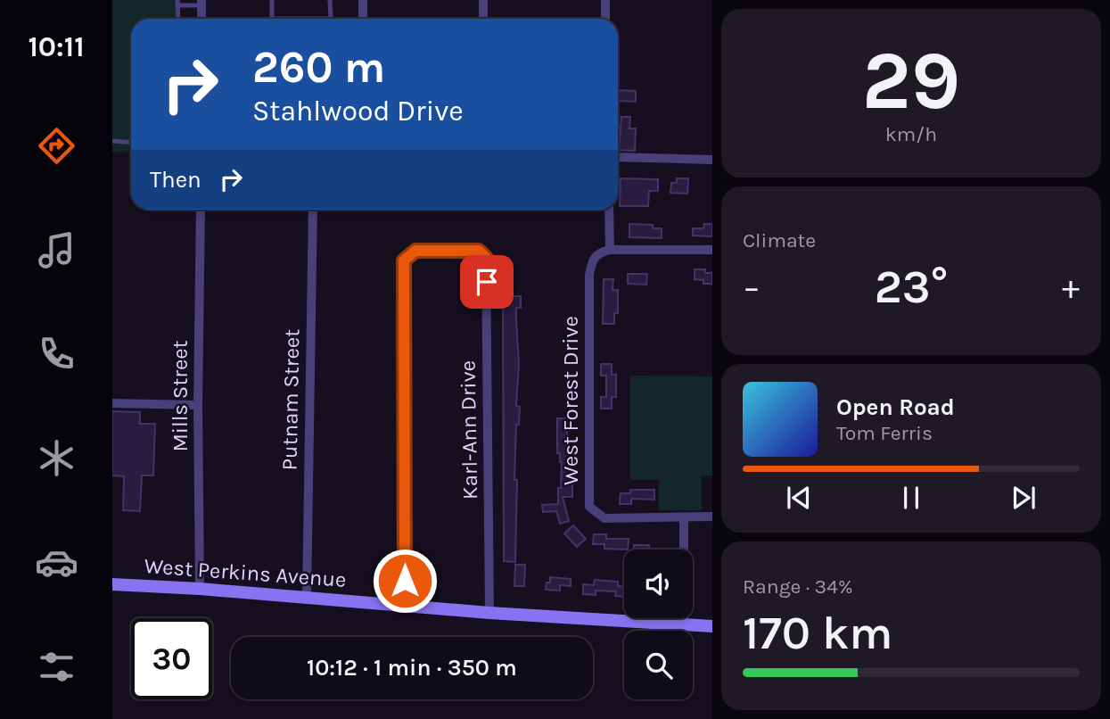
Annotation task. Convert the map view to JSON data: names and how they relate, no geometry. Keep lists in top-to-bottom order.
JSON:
{
  "streets": {
    "main road": ["West Perkins Avenue"],
    "street": [
      "Mills Street",
      "Putnam Street",
      "West Forest Drive",
      "Karl-Ann Drive"
    ]
  },
  "crossings": [
    ["Mills Street", "West Perkins Avenue"],
    ["Putnam Street", "West Perkins Avenue"],
    ["Karl-Ann Drive", "West Perkins Avenue"]
  ],
  "page": {
    "tabs": "10:11",
    "tile": [
      ["29", "km/h"],
      "Climate",
      ["Range · 34%", "170 km"]
    ],
    "turn": ["260 m", "Stahlwood Drive"],
    "then": "Then",
    "heat": ["−", "23°", "+"],
    "song": ["Open Road", "Tom Ferris"],
    "limit": "30",
    "trip": "10:12 · 1 min · 350 m"
  }
}
